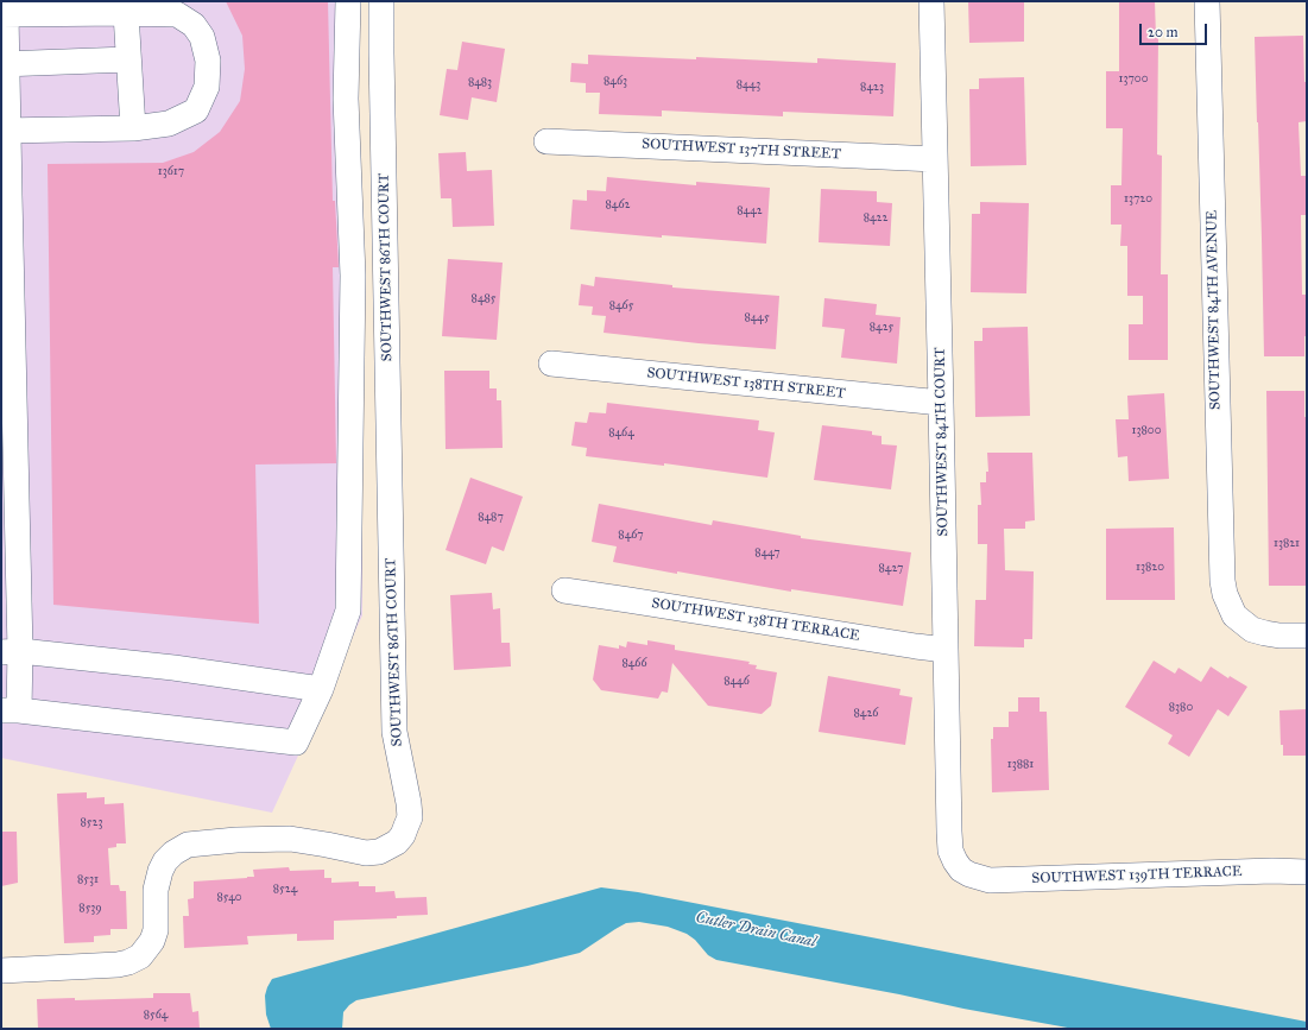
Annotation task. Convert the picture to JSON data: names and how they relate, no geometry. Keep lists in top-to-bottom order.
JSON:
{
  "streets": {
    "street": [
      "SOUTHWEST 137TH STREET",
      "SOUTHWEST 86TH COURT",
      "SOUTHWEST 84TH AVENUE",
      "SOUTHWEST 138TH STREET",
      "SOUTHWEST 84TH COURT",
      "SOUTHWEST 138TH TERRACE",
      "SOUTHWEST 139TH TERRACE"
    ]
  },
  "crossings": [
    ["SOUTHWEST 137TH STREET", "SOUTHWEST 84TH COURT"],
    ["SOUTHWEST 138TH STREET", "SOUTHWEST 84TH COURT"],
    ["SOUTHWEST 84TH COURT", "SOUTHWEST 138TH TERRACE"],
    ["SOUTHWEST 84TH COURT", "SOUTHWEST 139TH TERRACE"]
  ],
  "water": ["Cutler Drain Canal"],
  "house_numbers": [
    "13700",
    "8463",
    "8483",
    "8443",
    "8423",
    "13617",
    "13720",
    "8462",
    "8442",
    "8422",
    "8485",
    "8465",
    "8445",
    "8425",
    "13800",
    "8464",
    "8487",
    "8467",
    "13821",
    "8447",
    "13820",
    "8427",
    "8466",
    "8446",
    "8380",
    "8426",
    "13881",
    "8523",
    "8531",
    "8524",
    "8540",
    "8539",
    "8564"
  ],
  "scale_bar": "20 m"
}
